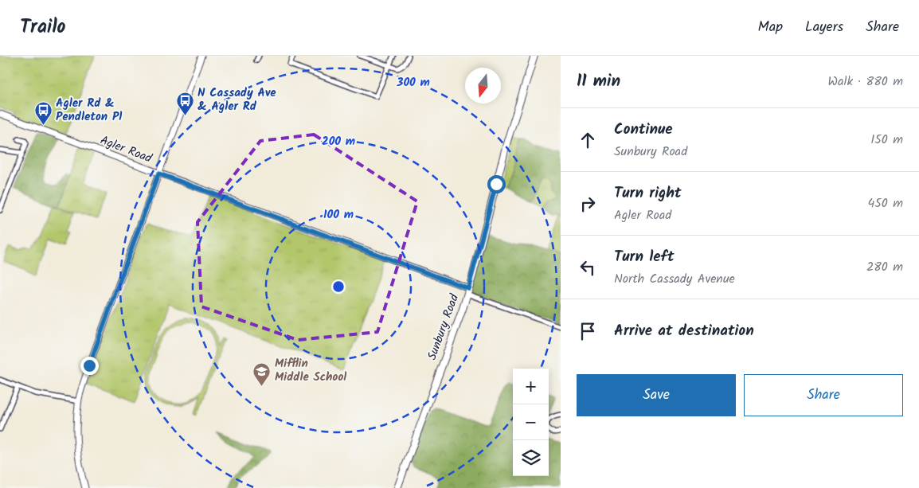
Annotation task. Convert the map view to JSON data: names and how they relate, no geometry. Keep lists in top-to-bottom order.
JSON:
{
  "streets": {
    "main road": ["Agler Road", "Sunbury Road"]
  },
  "crossings": [
    ["Agler Road", "Sunbury Road"]
  ],
  "places": {
    "bus stop": ["N Cassady Ave & Agler Rd", "Agler Rd & Pendleton Pl"],
    "school or university": ["Mifflin Middle School"]
  },
  "north": "bottom",
  "page": {
    "header": "Trailo",
    "nav": ["Map", "Layers", "Share"],
    "heading": ["11 min", "Walk · 880 m"],
    "list": [
      ["Continue", "Sunbury Road", "150 m"],
      ["Turn right", "Agler Road", "450 m"],
      ["Turn left", "North Cassady Avenue", "280 m"],
      "Arrive at destination"
    ],
    "buttons": ["Save", "Share"],
    "map_buttons": ["+", "−"]
  },
  "rings": ["300 m", "200 m", "100 m"]
}
